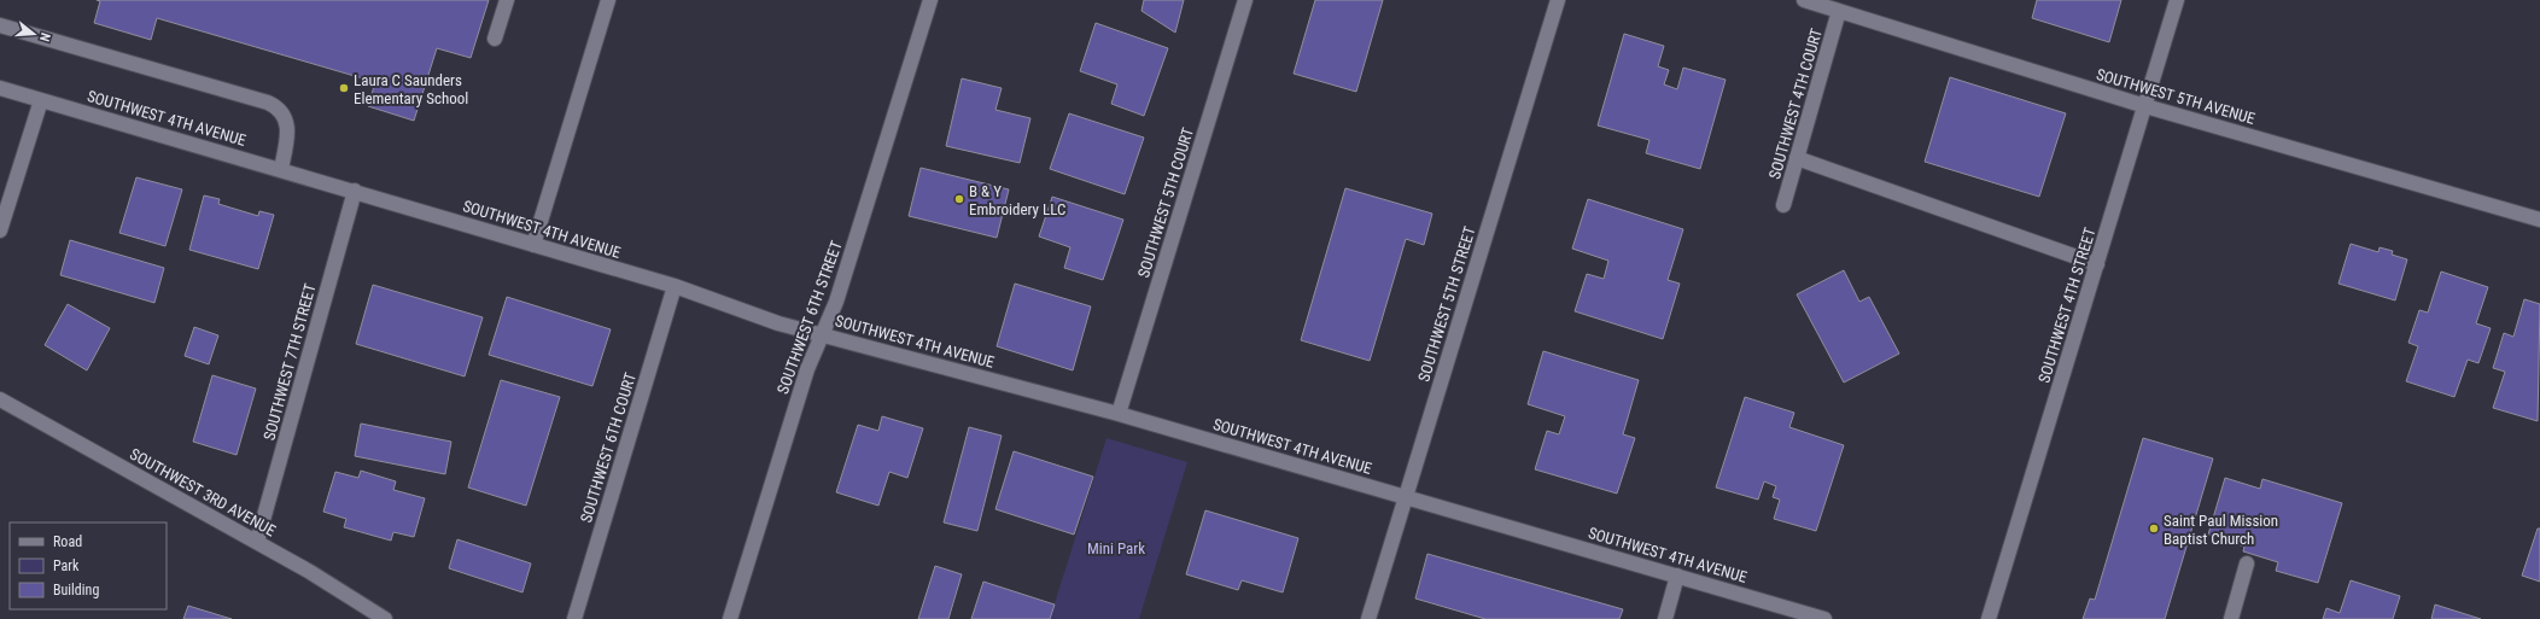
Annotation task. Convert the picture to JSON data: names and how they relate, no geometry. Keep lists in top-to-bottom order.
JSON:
{
  "streets": {
    "street": [
      "SOUTHWEST 5TH AVENUE",
      "SOUTHWEST 4TH COURT",
      "SOUTHWEST 4TH AVENUE",
      "SOUTHWEST 5TH COURT",
      "SOUTHWEST 5TH STREET",
      "SOUTHWEST 4TH STREET",
      "SOUTHWEST 6TH STREET",
      "SOUTHWEST 7TH STREET",
      "SOUTHWEST 6TH COURT",
      "SOUTHWEST 3RD AVENUE"
    ]
  },
  "crossings": [
    ["SOUTHWEST 5TH AVENUE", "SOUTHWEST 4TH COURT"],
    ["SOUTHWEST 5TH AVENUE", "SOUTHWEST 4TH STREET"],
    ["SOUTHWEST 4TH AVENUE", "SOUTHWEST 5TH COURT"],
    ["SOUTHWEST 4TH AVENUE", "SOUTHWEST 5TH STREET"],
    ["SOUTHWEST 4TH AVENUE", "SOUTHWEST 6TH STREET"],
    ["SOUTHWEST 4TH AVENUE", "SOUTHWEST 7TH STREET"],
    ["SOUTHWEST 4TH AVENUE", "SOUTHWEST 6TH COURT"],
    ["SOUTHWEST 7TH STREET", "SOUTHWEST 3RD AVENUE"]
  ],
  "parks": ["Mini Park"],
  "places": ["Laura C Saunders Elementary School", "B & Y Embroidery LLC", "Saint Paul Mission Baptist Church"],
  "legend": ["Road", "Park", "Building"],
  "north": "right"
}
